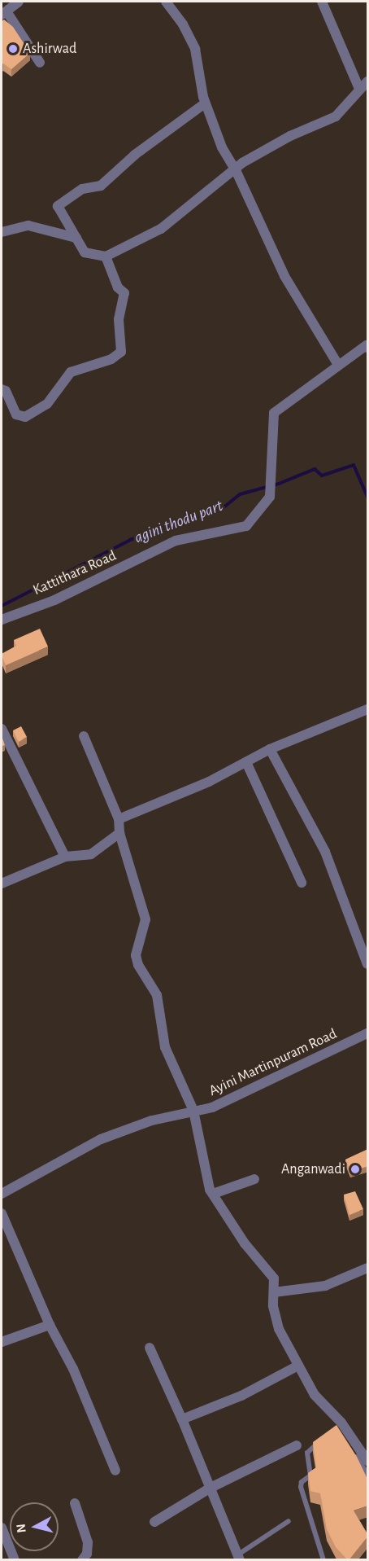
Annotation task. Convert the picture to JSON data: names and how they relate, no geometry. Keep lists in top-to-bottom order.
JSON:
{
  "streets": {
    "street": ["Kattithara Road", "Ayini Martinpuram Road"]
  },
  "water": ["agini thodu part"],
  "places": ["Ashirwad", "Anganwadi"],
  "north": "left"
}
